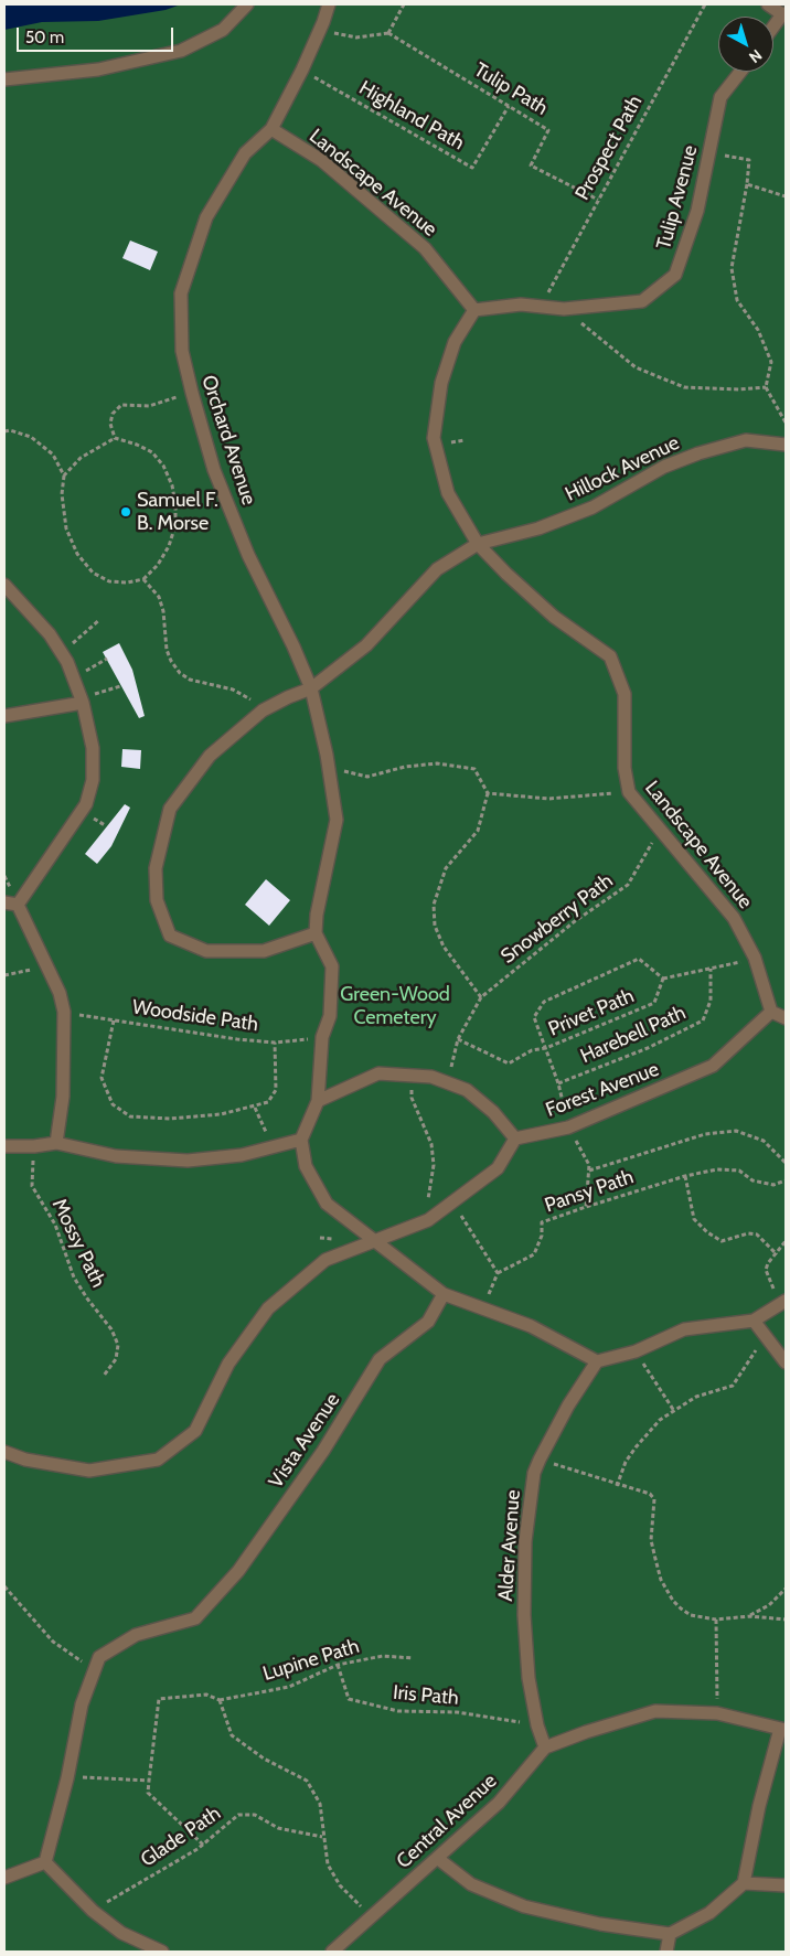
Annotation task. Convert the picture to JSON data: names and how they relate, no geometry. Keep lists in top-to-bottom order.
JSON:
{
  "streets": {
    "lane": [
      "Landscape Avenue",
      "Tulip Avenue",
      "Orchard Avenue",
      "Hillock Avenue",
      "Forest Avenue",
      "Vista Avenue",
      "Alder Avenue",
      "Central Avenue"
    ],
    "path": [
      "Tulip Path",
      "Highland Path",
      "Prospect Path",
      "Snowberry Path",
      "Privet Path",
      "Woodside Path",
      "Harebell Path",
      "Pansy Path",
      "Mossy Path",
      "Lupine Path",
      "Iris Path",
      "Glade Path"
    ]
  },
  "crossings": [
    ["Tulip Path", "Highland Path"],
    ["Tulip Path", "Prospect Path"],
    ["Highland Path", "Orchard Avenue"],
    ["Prospect Path", "Tulip Avenue"],
    ["Landscape Avenue", "Tulip Avenue"],
    ["Landscape Avenue", "Orchard Avenue"],
    ["Landscape Avenue", "Hillock Avenue"],
    ["Landscape Avenue", "Snowberry Path"],
    ["Landscape Avenue", "Forest Avenue"],
    ["Privet Path", "Harebell Path"],
    ["Alder Avenue", "Iris Path"],
    ["Alder Avenue", "Central Avenue"],
    ["Lupine Path", "Iris Path"]
  ],
  "parks": ["Green-Wood Cemetery"],
  "places": ["Samuel F. B. Morse"],
  "scale_bar": "50 m",
  "north": "bottom right"
}
